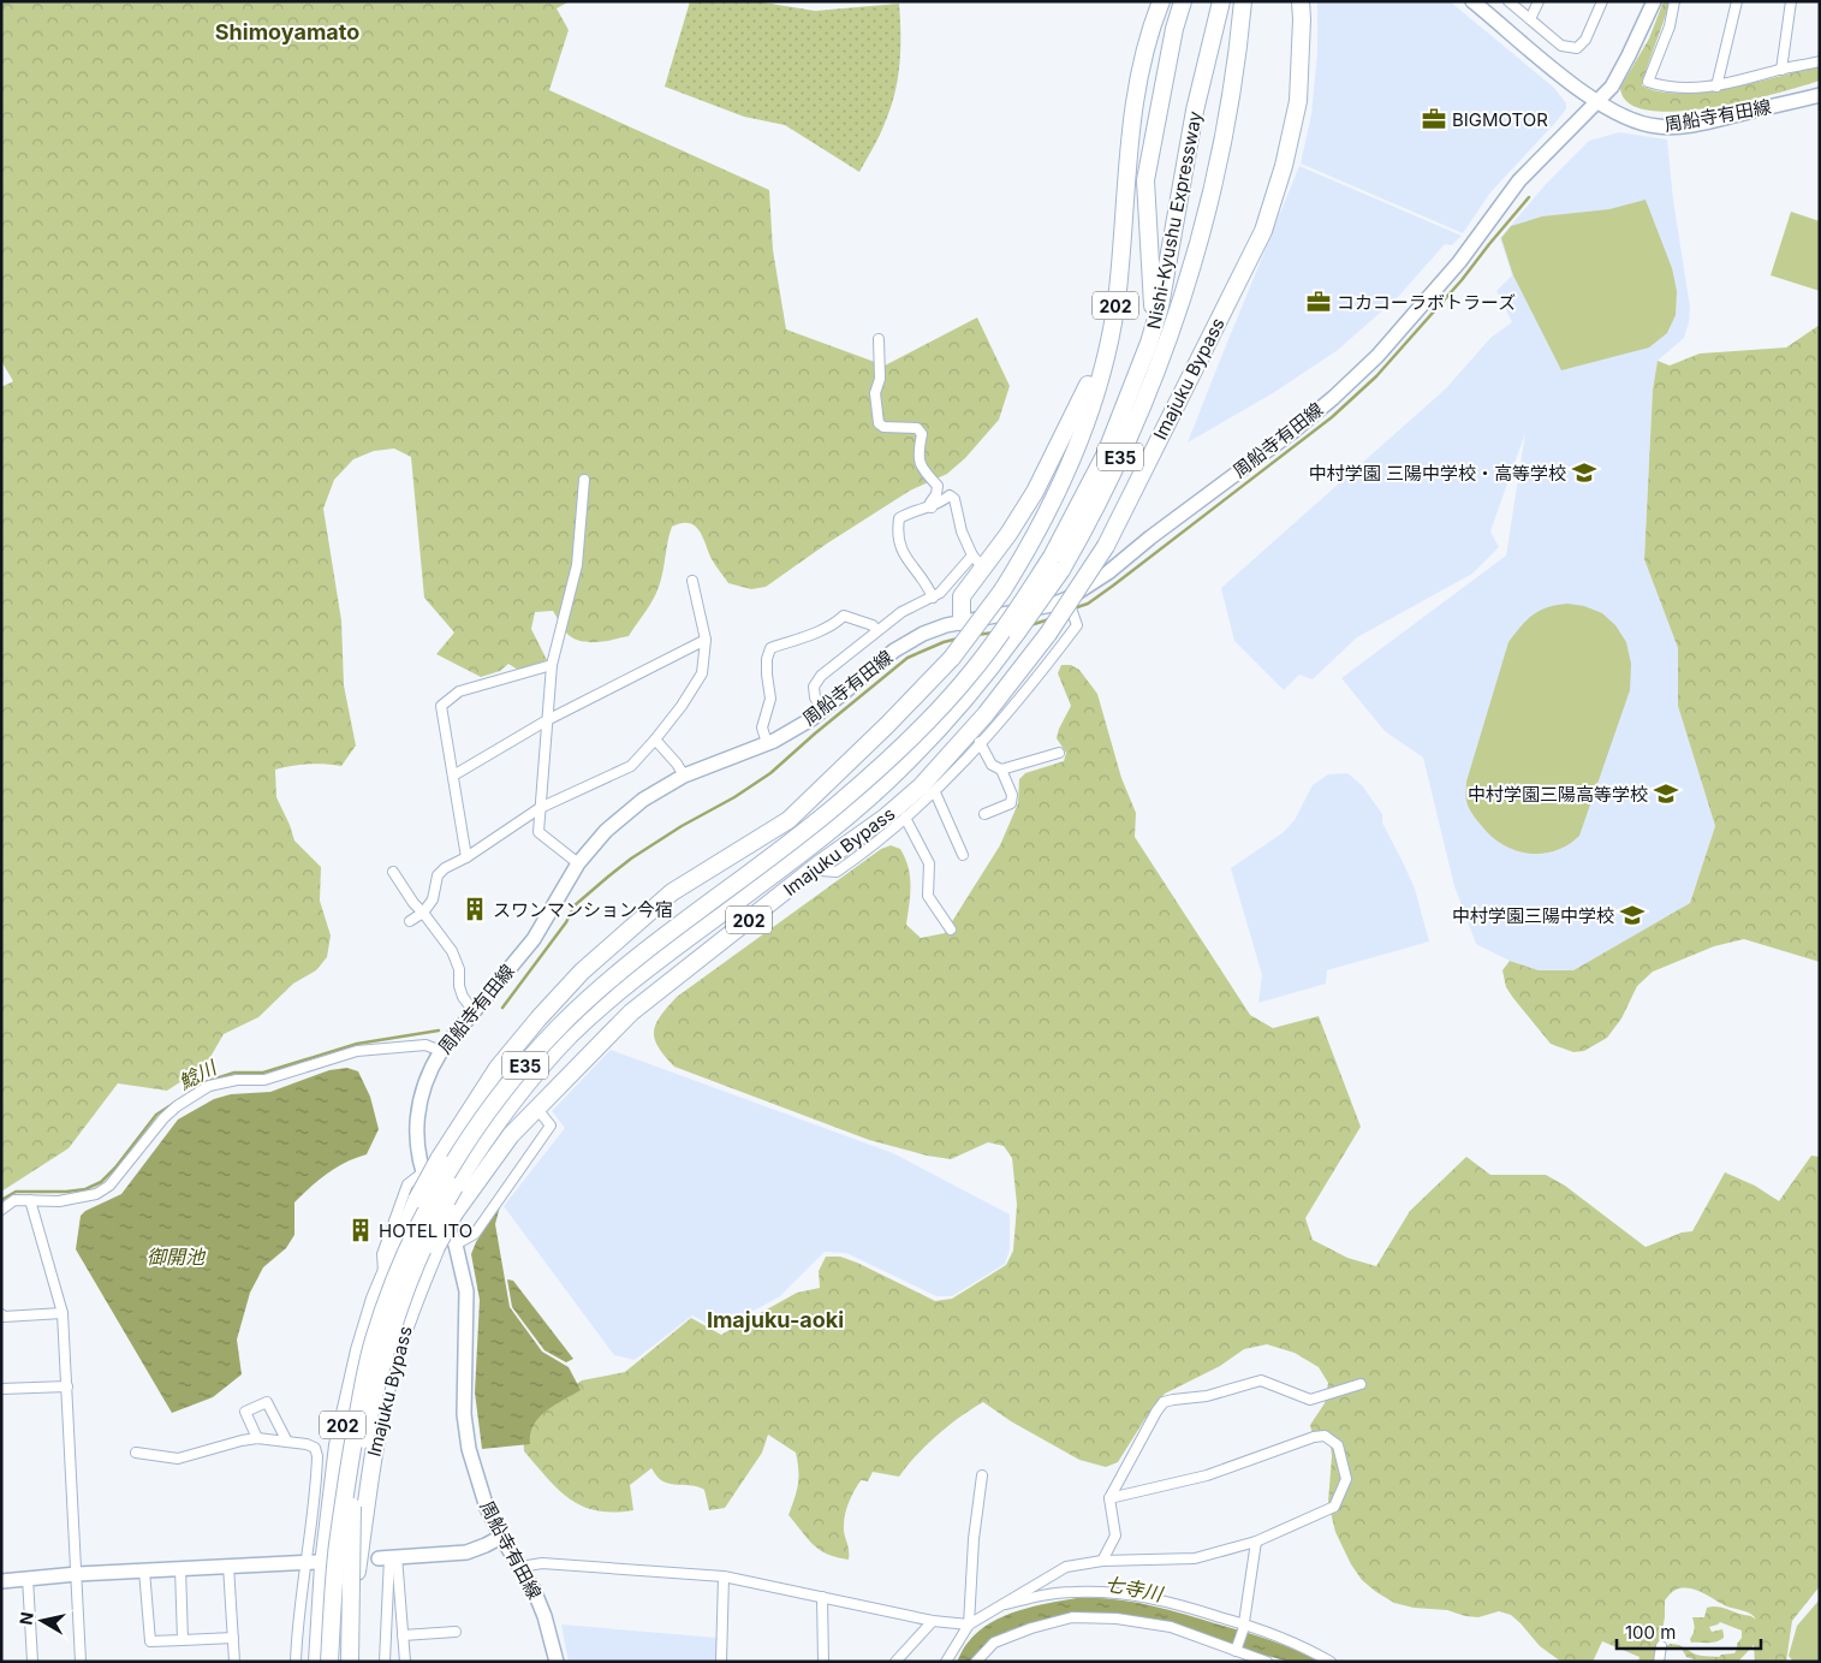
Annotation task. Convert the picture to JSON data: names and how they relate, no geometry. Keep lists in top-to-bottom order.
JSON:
{
  "streets": {
    "highway": [
      "Nishi-Kyushu Expressway",
      "202",
      "Imajuku Bypass",
      "E35"
    ],
    "main road": ["周船寺有田線"]
  },
  "districts": ["Shimoyamato", "Imajuku-aoki"],
  "water": ["鯰川", "御開池", "七寺川"],
  "places": {
    "office": ["BIGMOTOR", "コカコーラボトラーズ"],
    "school or university": ["中村学園 三陽中学校・高等学校", "中村学園三陽高等学校", "中村学園三陽中学校"],
    "building": ["スワンマンション今宿", "HOTEL ITO"]
  },
  "scale_bar": "100 m",
  "north": "left"
}
